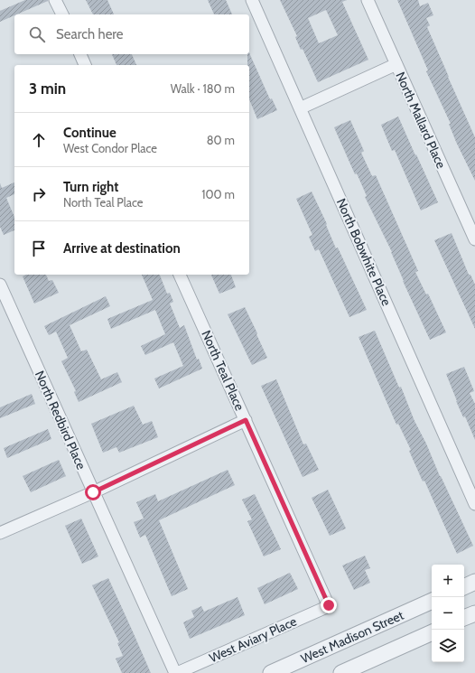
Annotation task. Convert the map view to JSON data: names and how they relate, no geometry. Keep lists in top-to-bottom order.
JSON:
{
  "streets": {
    "street": [
      "North Mallard Place",
      "North Bobwhite Place",
      "North Teal Place",
      "North Redbird Place",
      "West Madison Street",
      "West Aviary Place"
    ]
  },
  "crossings": [
    ["North Teal Place", "West Aviary Place"],
    ["North Redbird Place", "West Aviary Place"]
  ],
  "page": {
    "search": "Search here",
    "heading": ["3 min", "Walk · 180 m"],
    "list": [
      ["Continue", "West Condor Place", "80 m"],
      ["Turn right", "North Teal Place", "100 m"],
      "Arrive at destination"
    ],
    "map_buttons": ["+", "−"]
  }
}
